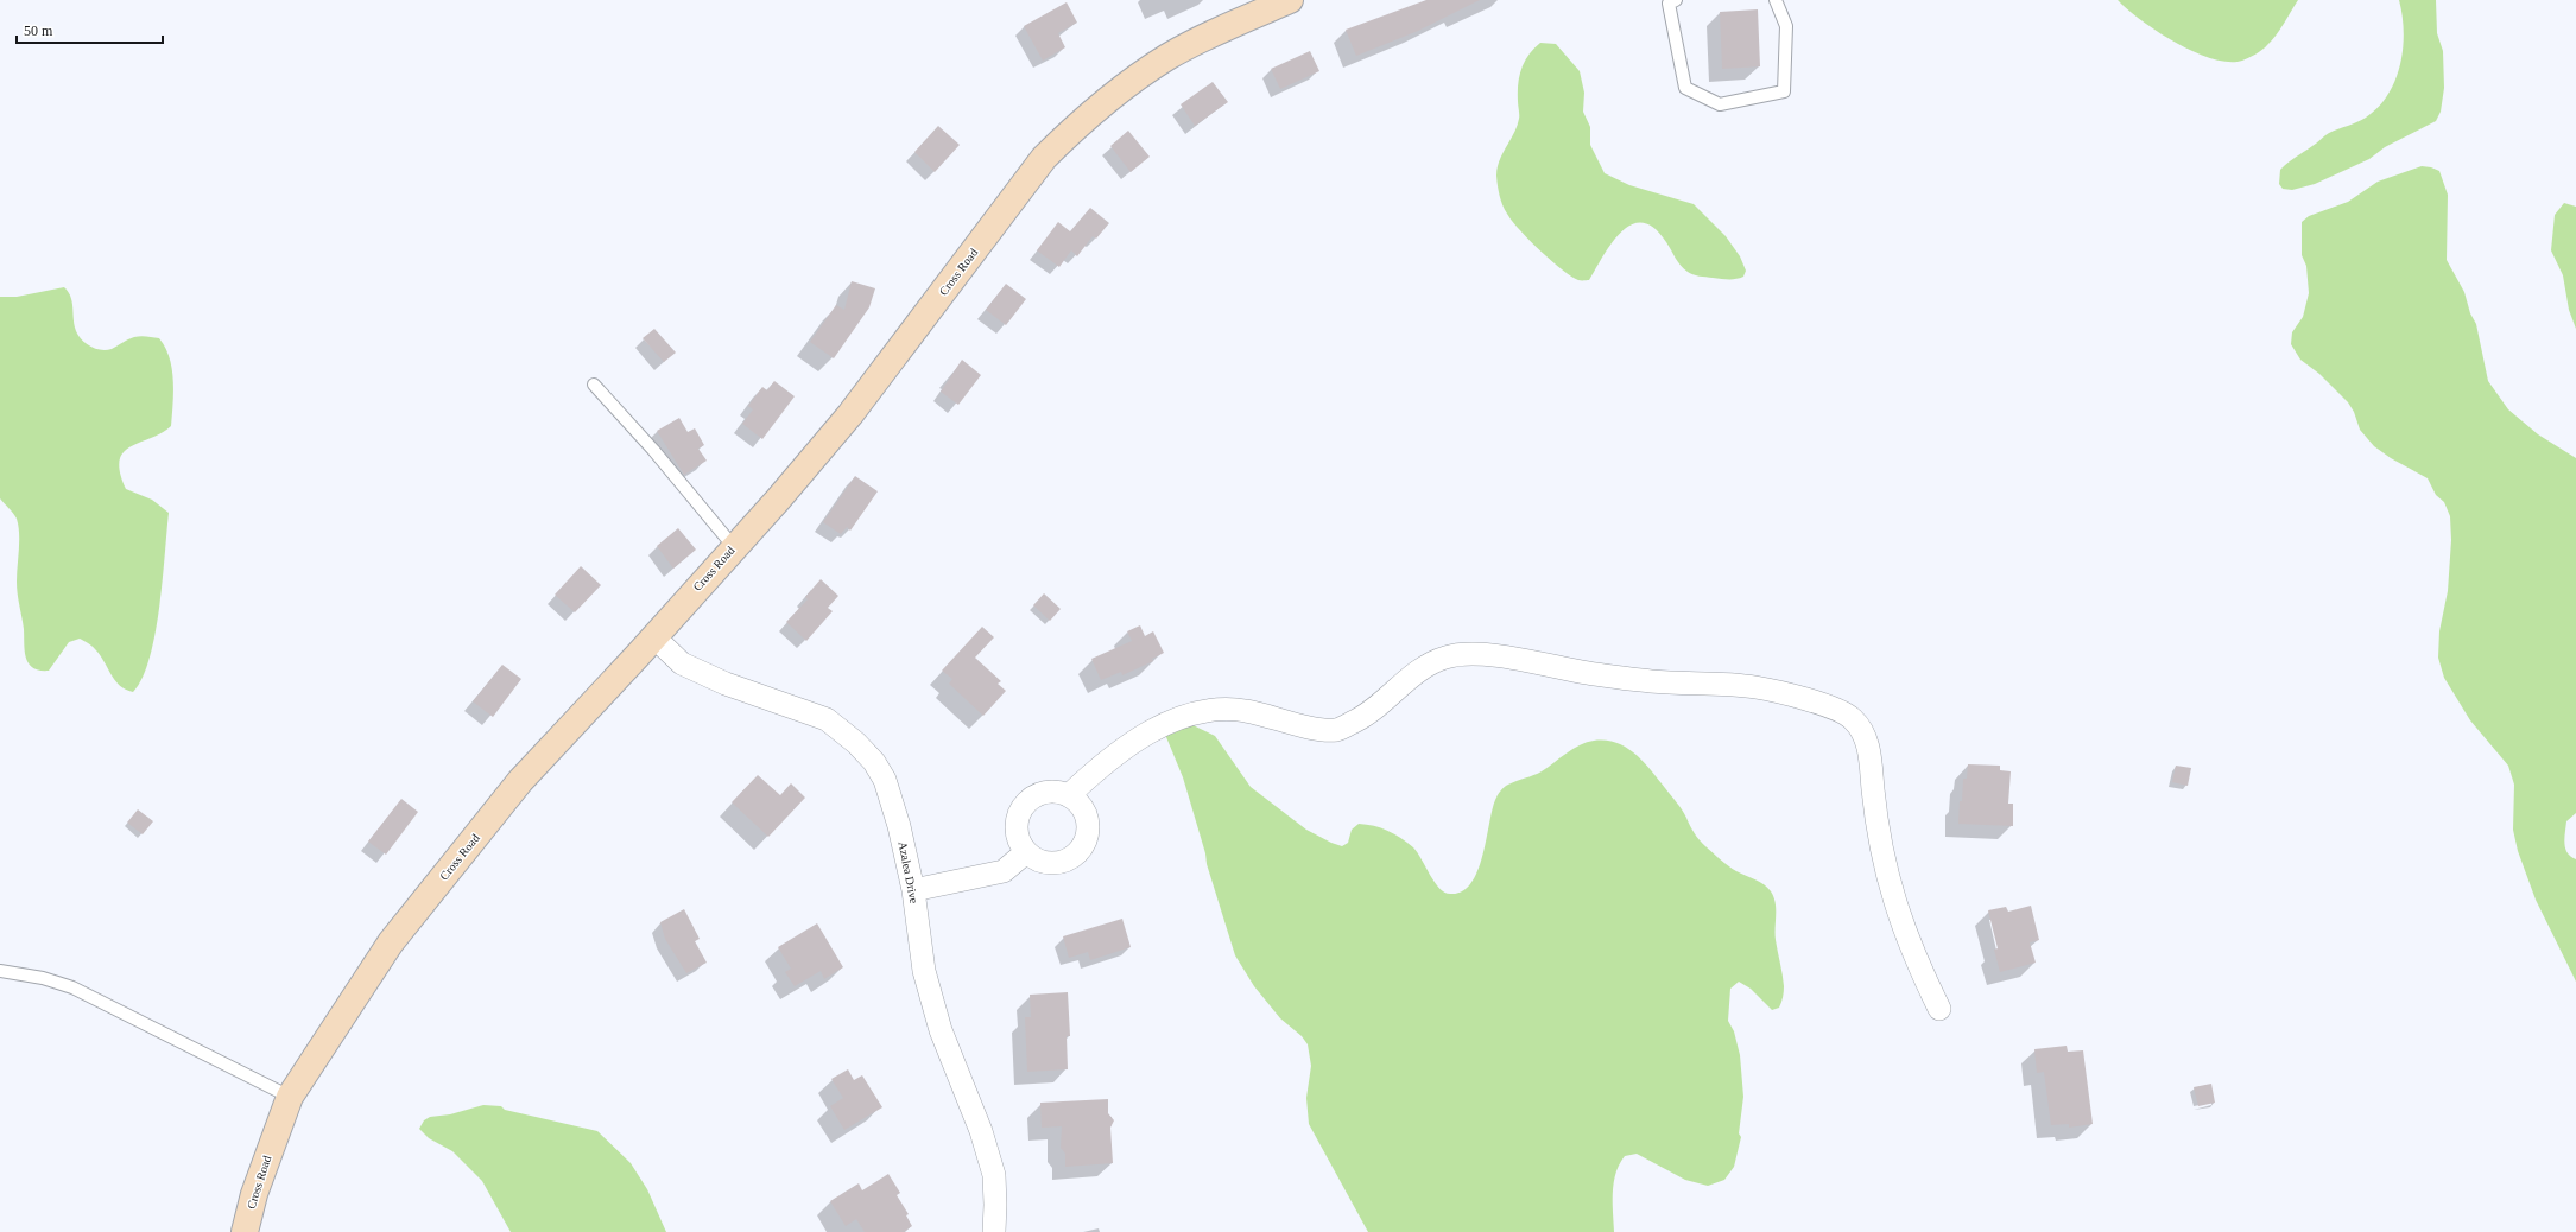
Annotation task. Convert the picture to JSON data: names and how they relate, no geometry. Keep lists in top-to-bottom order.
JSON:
{
  "streets": {
    "street": ["Cross Road", "Azalea Drive"]
  },
  "crossings": [
    ["Cross Road", "Azalea Drive"]
  ],
  "scale_bar": "50 m"
}
